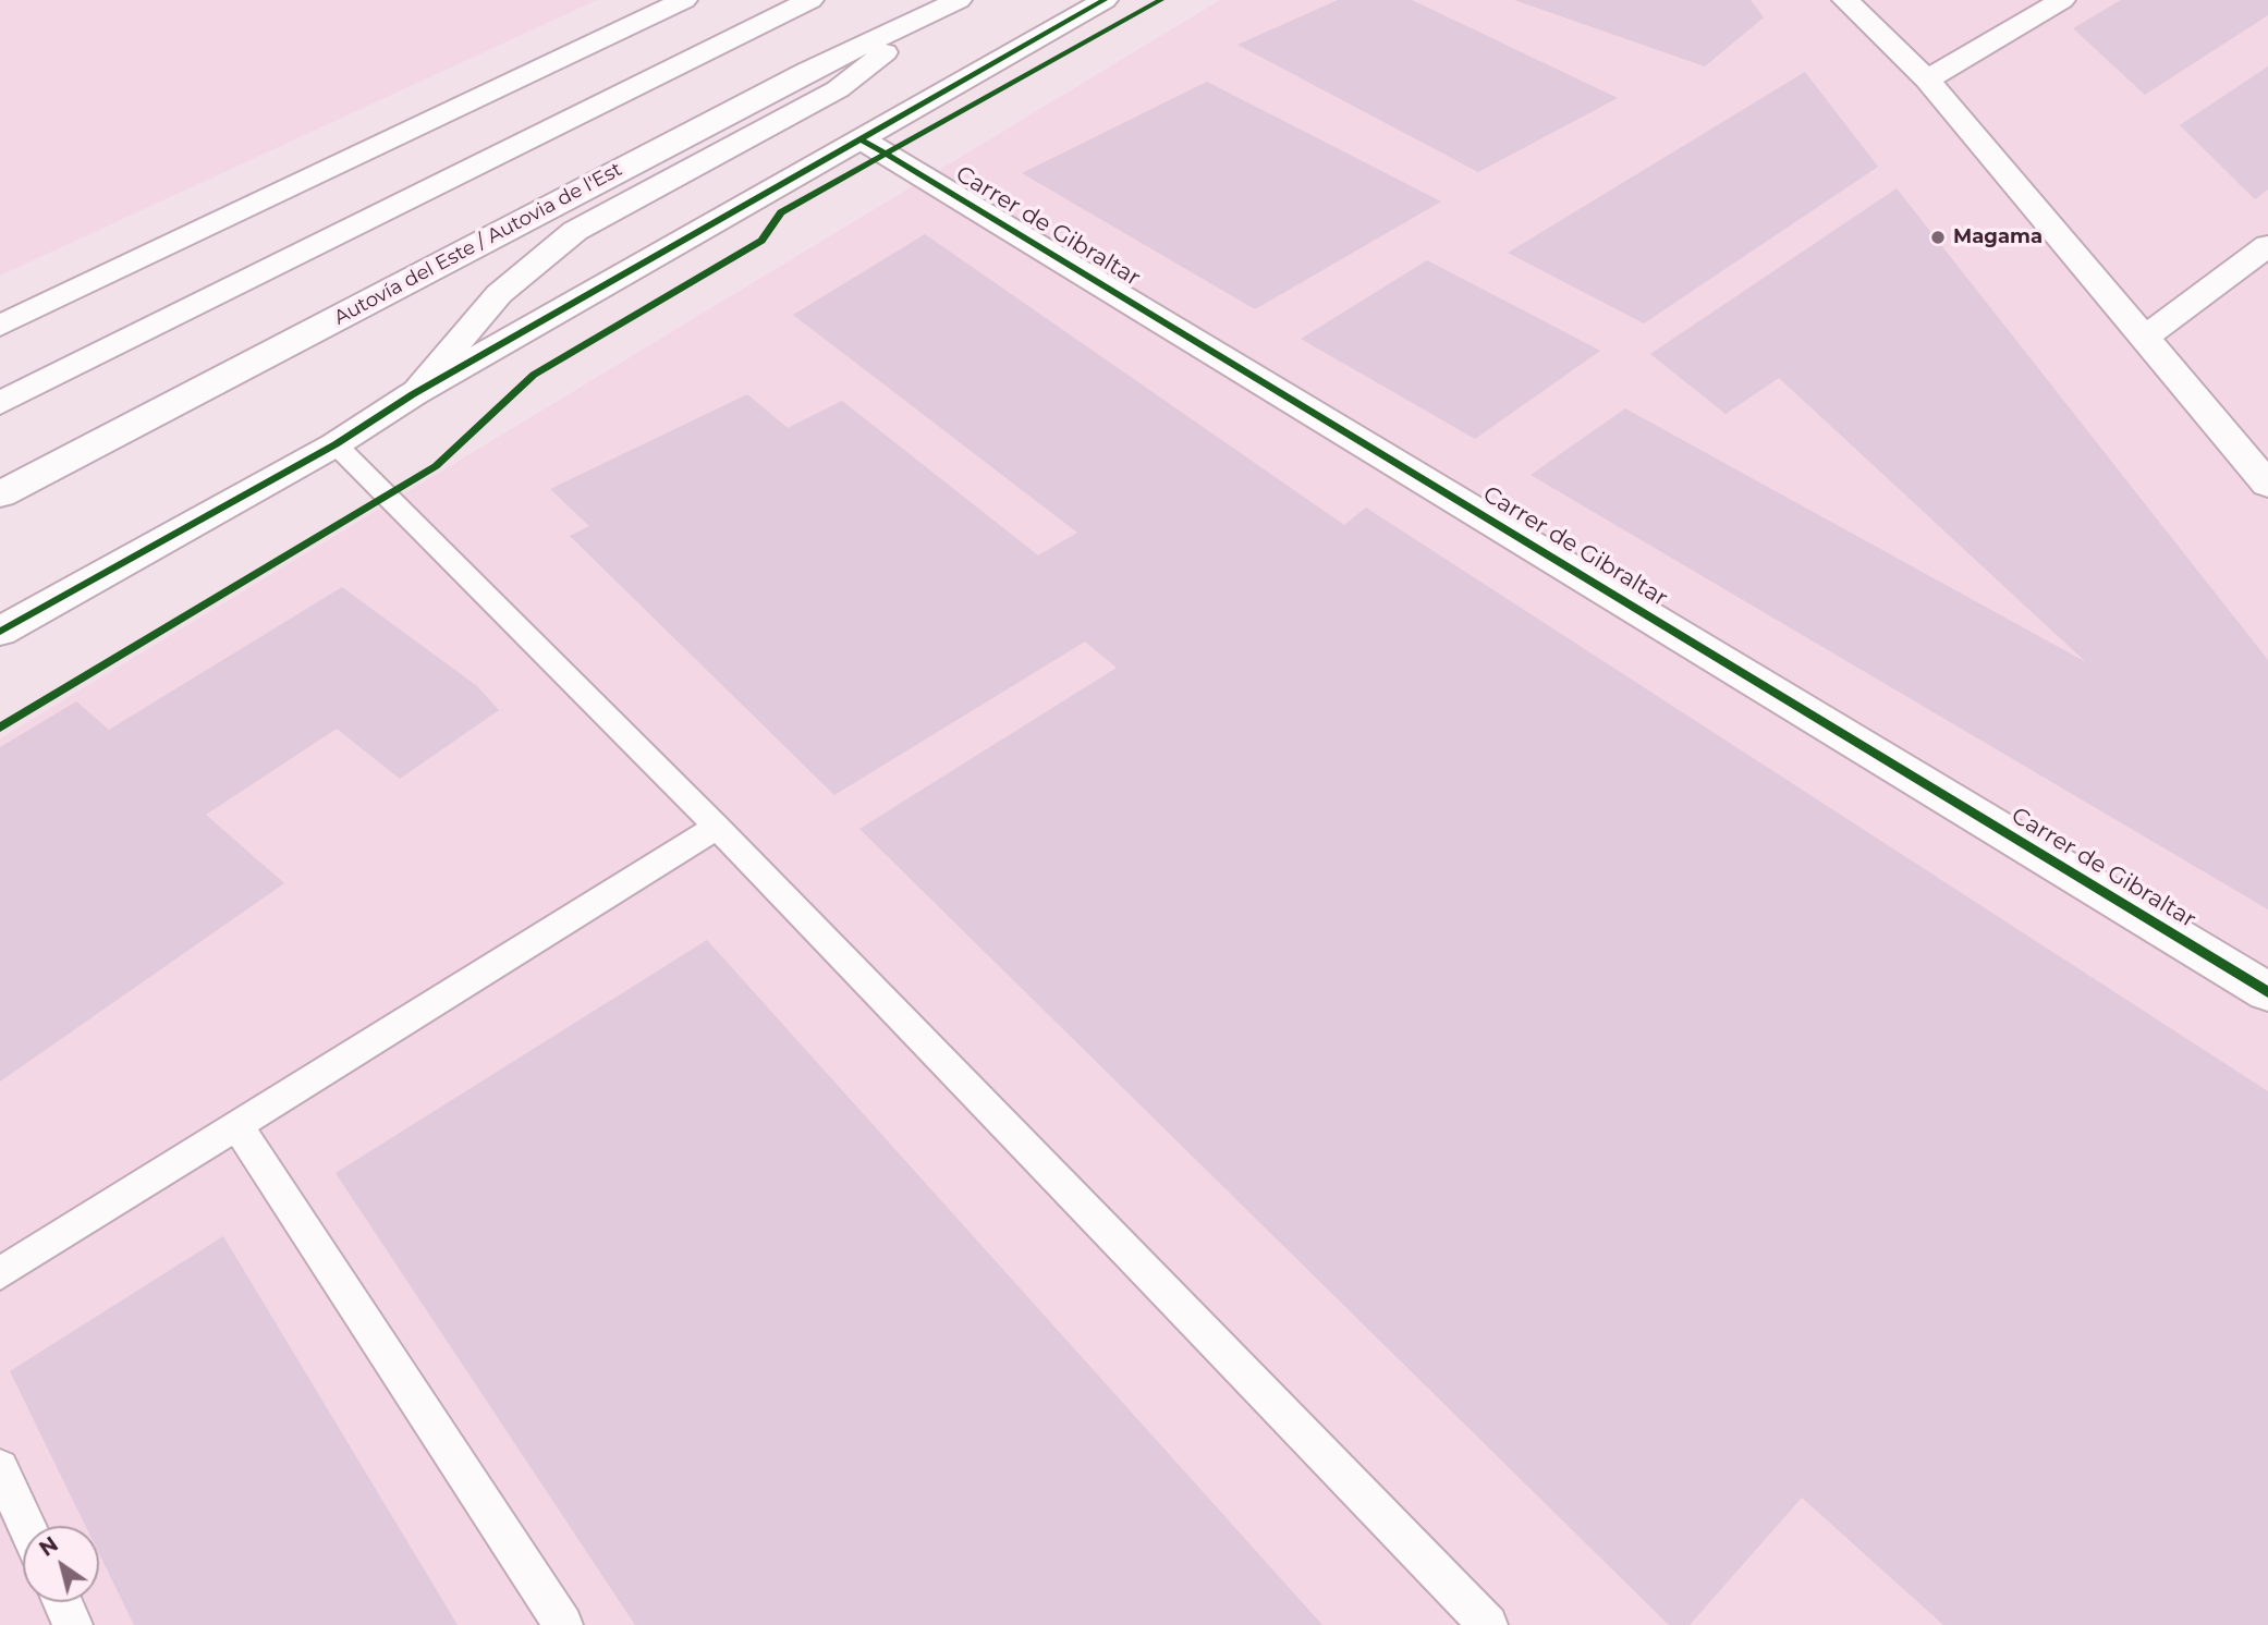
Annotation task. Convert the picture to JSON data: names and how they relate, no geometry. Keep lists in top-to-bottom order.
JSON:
{
  "streets": {
    "main road": ["Carrer de Gibraltar", "Autovía del Este / Autovia de l'Est"]
  },
  "places": ["Magama"],
  "north": "top left"
}
